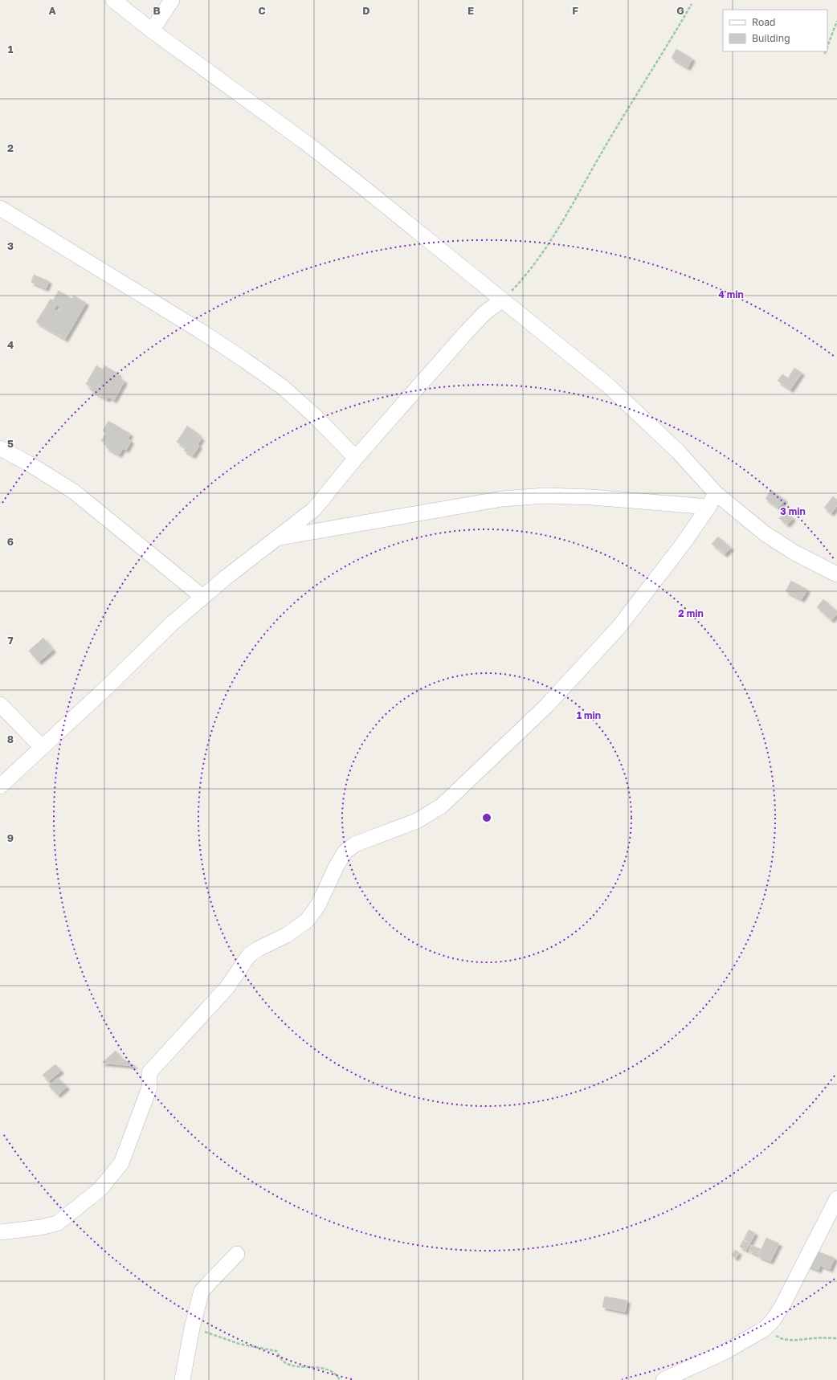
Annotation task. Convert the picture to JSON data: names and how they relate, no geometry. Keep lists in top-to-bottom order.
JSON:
{
  "legend": ["Road", "Building"],
  "grid": {
    "columns": [
      "A",
      "B",
      "C",
      "D",
      "E",
      "F",
      "G"
    ],
    "rows": [
      "1",
      "2",
      "3",
      "4",
      "5",
      "6",
      "7",
      "8",
      "9"
    ]
  },
  "rings": [
    "4 min",
    "3 min",
    "2 min",
    "1 min"
  ]
}
